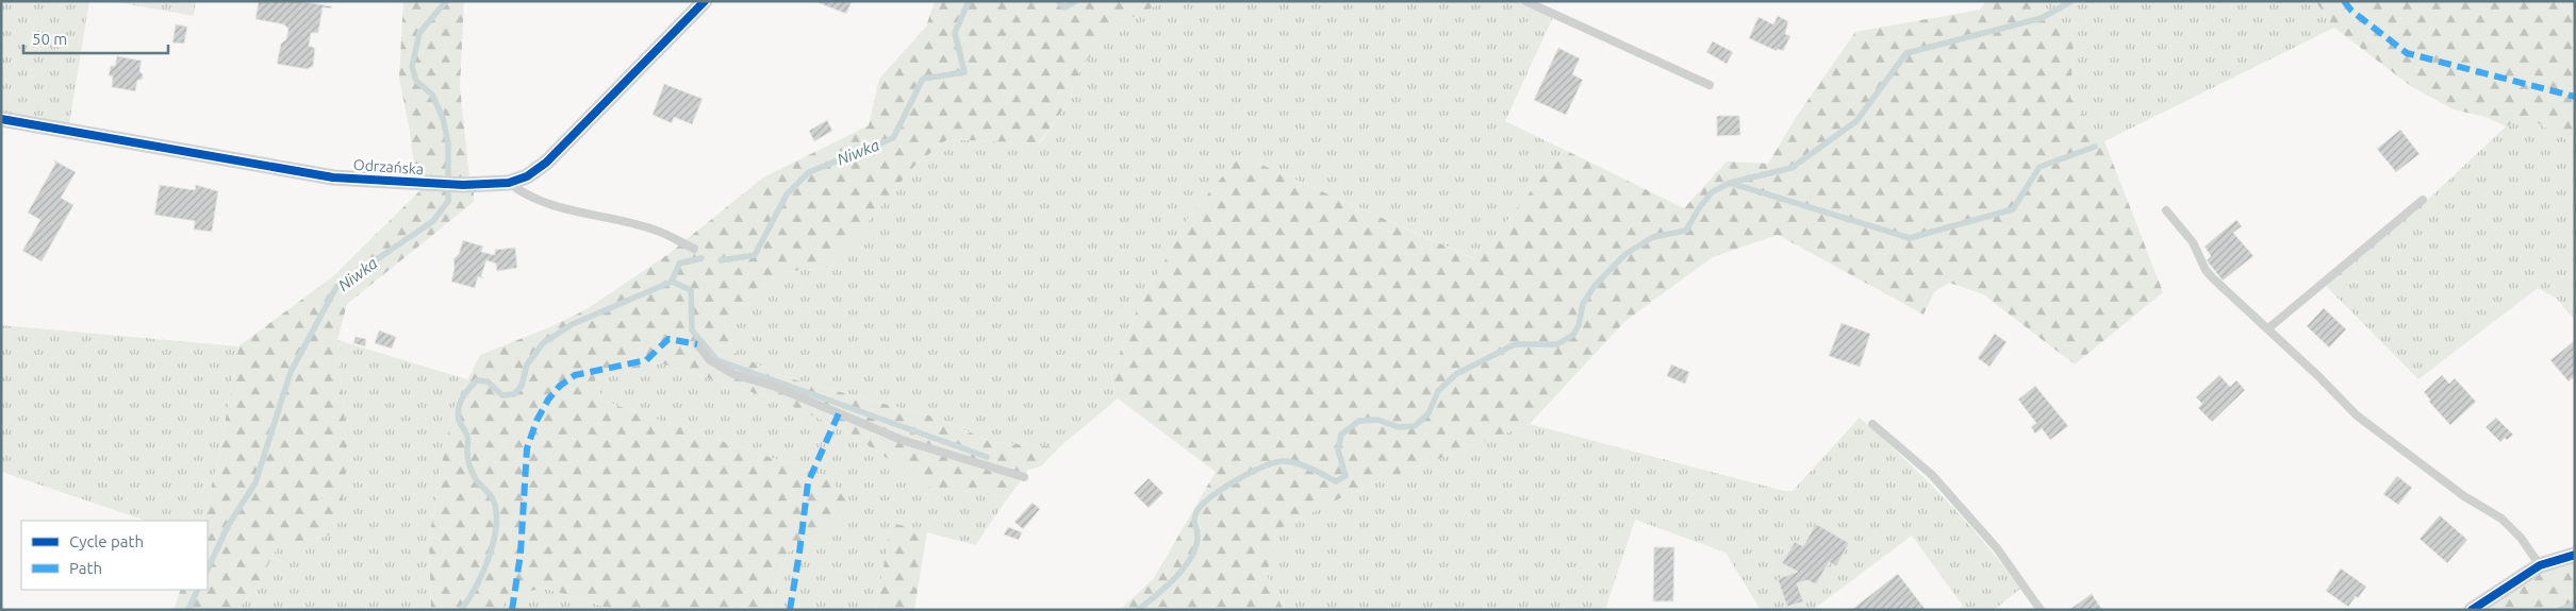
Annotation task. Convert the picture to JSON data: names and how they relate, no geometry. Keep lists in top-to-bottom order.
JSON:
{
  "streets": {
    "street": ["Odrzańska"]
  },
  "water": ["Niwka"],
  "legend": ["Cycle path", "Path"],
  "scale_bar": "50 m"
}
